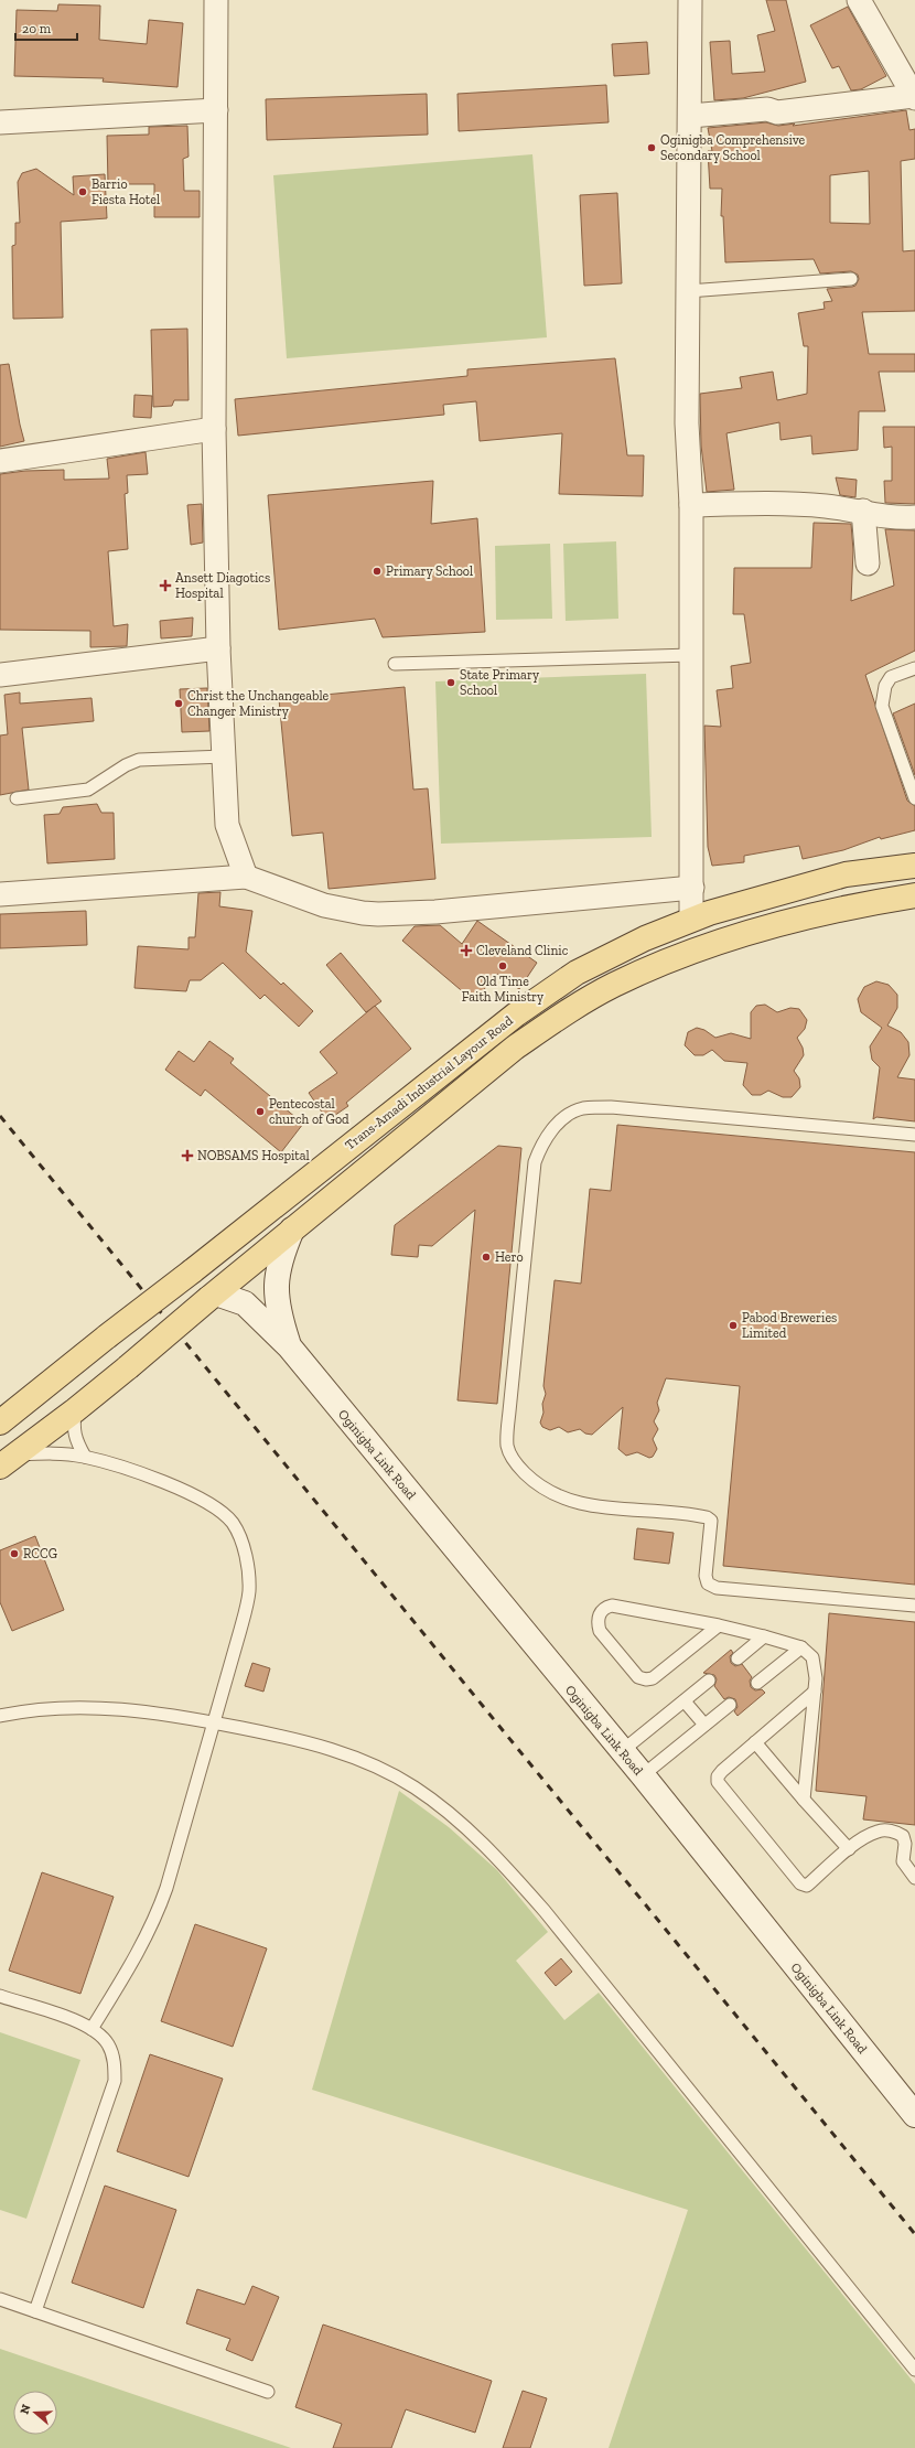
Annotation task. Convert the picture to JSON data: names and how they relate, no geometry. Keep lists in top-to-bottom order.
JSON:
{
  "streets": {
    "main road": ["Trans-Amadi Industrial Layour Road"],
    "street": ["Oginigba Link Road"]
  },
  "places": {
    "other": [
      "Oginigba Comprehensive Secondary School",
      "Barrio Fiesta Hotel",
      "Primary School",
      "State Primary School",
      "Christ the Unchangeable Changer Ministry",
      "Old Time Faith Ministry",
      "Pentecostal church of God",
      "Hero",
      "Pabod Breweries Limited",
      "RCCG"
    ],
    "health": ["Ansett Diagotics Hospital", "Cleveland Clinic", "NOBSAMS Hospital"]
  },
  "scale_bar": "20 m",
  "north": "left"
}
